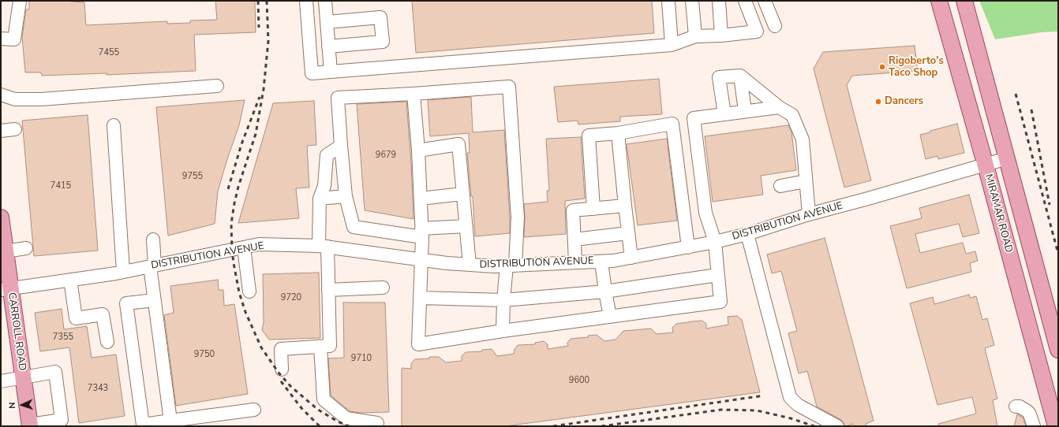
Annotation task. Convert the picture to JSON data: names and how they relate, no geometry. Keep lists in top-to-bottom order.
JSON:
{
  "streets": {
    "main road": ["MIRAMAR ROAD", "CARROLL ROAD"],
    "street": ["DISTRIBUTION AVENUE"]
  },
  "crossings": [
    ["MIRAMAR ROAD", "DISTRIBUTION AVENUE"],
    ["DISTRIBUTION AVENUE", "CARROLL ROAD"]
  ],
  "places": ["Rigoberto's Taco Shop", "Dancers"],
  "house_numbers": [
    "7455",
    "9679",
    "9755",
    "7415",
    "9720",
    "7355",
    "9750",
    "9710",
    "9600",
    "7343"
  ],
  "north": "left"
}
